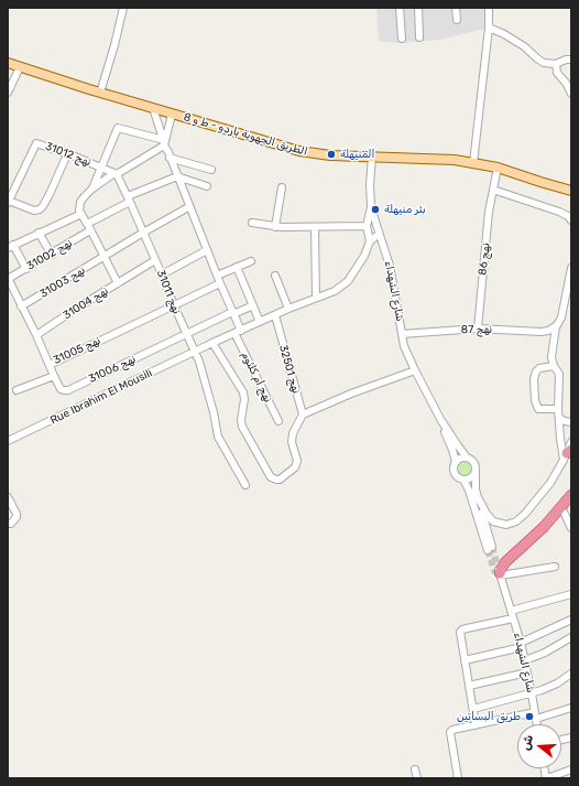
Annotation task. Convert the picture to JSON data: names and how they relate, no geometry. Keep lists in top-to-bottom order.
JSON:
{
  "streets": {
    "main road": ["الطريق الجهوية باردو - ط و 8"],
    "street": [
      "نهج 31012",
      "نهج 31002",
      "نهج 86",
      "نهج 31003",
      "شارع الشهداء",
      "نهج 31011",
      "نهج 31004",
      "نهج 87",
      "نهج 31005",
      "نهج 31006",
      "نهج 32501",
      "نهج أم كلثوم",
      "Rue Ibrahim El Mousili"
    ]
  },
  "crossings": [
    ["الطريق الجهوية باردو - ط و 8", "نهج 86"],
    ["الطريق الجهوية باردو - ط و 8", "شارع الشهداء"],
    ["الطريق الجهوية باردو - ط و 8", "نهج أم كلثوم"],
    ["نهج 31012", "نهج 31011"],
    ["نهج 31002", "نهج 31011"],
    ["نهج 31002", "نهج 31005"],
    ["نهج 31002", "نهج أم كلثوم"],
    ["نهج 86", "نهج 87"],
    ["نهج 31003", "نهج 31011"],
    ["نهج 31003", "نهج 31005"],
    ["نهج 31003", "نهج أم كلثوم"],
    ["شارع الشهداء", "نهج 87"],
    ["نهج 31011", "نهج 31004"],
    ["نهج 31011", "نهج 31005"],
    ["نهج 31011", "نهج 31006"],
    ["نهج 31011", "Rue Ibrahim El Mousili"],
    ["نهج 31004", "نهج 31005"],
    ["نهج 31005", "نهج 31006"],
    ["نهج 31005", "نهج أم كلثوم"],
    ["نهج 32501", "Rue Ibrahim El Mousili"],
    ["نهج أم كلثوم", "Rue Ibrahim El Mousili"]
  ],
  "places": ["المنيهلة", "بئر منيهلة", "طريق البساتين"],
  "north": "left"
}
